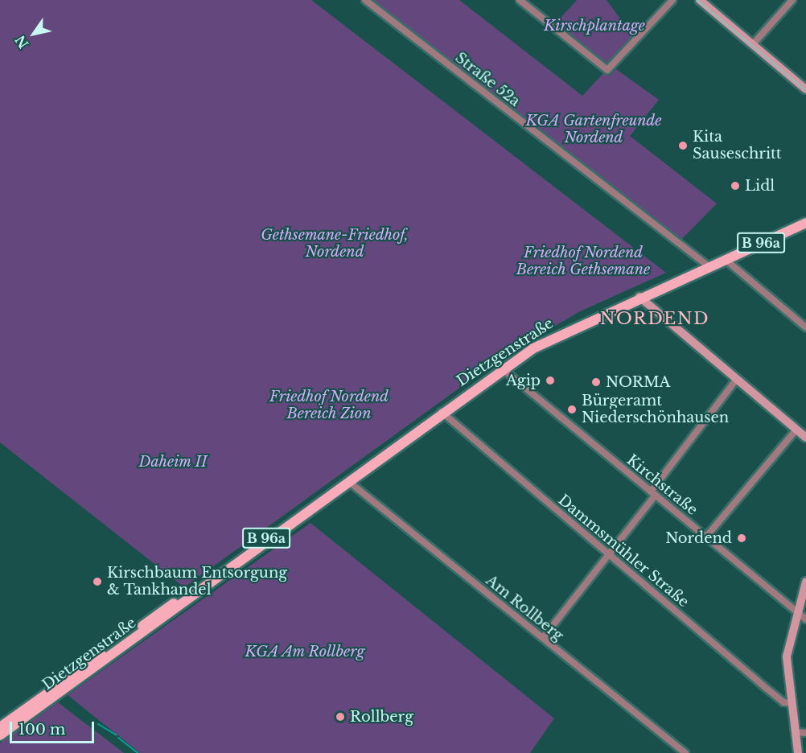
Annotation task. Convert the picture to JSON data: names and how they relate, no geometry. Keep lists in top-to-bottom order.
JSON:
{
  "streets": {
    "main road": ["B 96a", "Dietzgenstraße"],
    "street": [
      "Straße 52a",
      "Kirchstraße",
      "Dammsmühler Straße",
      "Am Rollberg"
    ]
  },
  "crossings": [
    ["Straße 52a", "Dietzgenstraße"],
    ["Dietzgenstraße", "Kirchstraße"],
    ["Dietzgenstraße", "Dammsmühler Straße"],
    ["Dietzgenstraße", "Am Rollberg"]
  ],
  "districts": ["NORDEND"],
  "parks": [
    "Kirschplantage",
    "KGA Gartenfreunde Nordend",
    "Gethsemane-Friedhof, Nordend",
    "Friedhof Nordend Bereich Gethsemane",
    "Friedhof Nordend Bereich Zion",
    "Daheim II",
    "KGA Am Rollberg"
  ],
  "places": [
    "Kita Sauseschritt",
    "Lidl",
    "Agip",
    "NORMA",
    "Bürgeramt Niederschönhausen",
    "Nordend",
    "Kirschbaum Entsorgung & Tankhandel",
    "Rollberg"
  ],
  "scale_bar": "100 m",
  "north": "bottom left"
}
